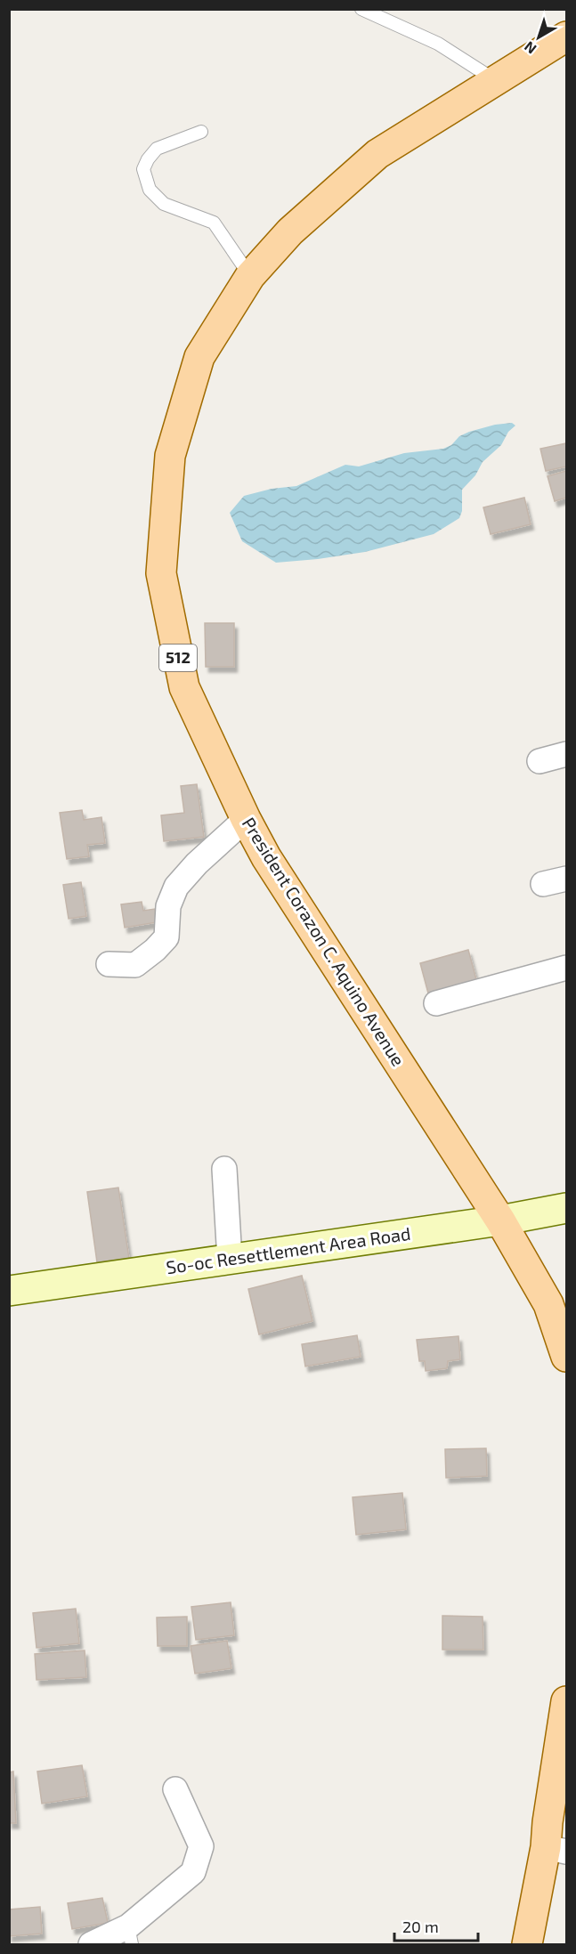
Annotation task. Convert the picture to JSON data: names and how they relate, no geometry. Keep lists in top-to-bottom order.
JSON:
{
  "streets": {
    "main road": ["512", "President Corazon C. Aquino Avenue"],
    "street": ["So-oc Resettlement Area Road"]
  },
  "crossings": [
    ["President Corazon C. Aquino Avenue", "So-oc Resettlement Area Road"]
  ],
  "scale_bar": "20 m",
  "north": "bottom left"
}
